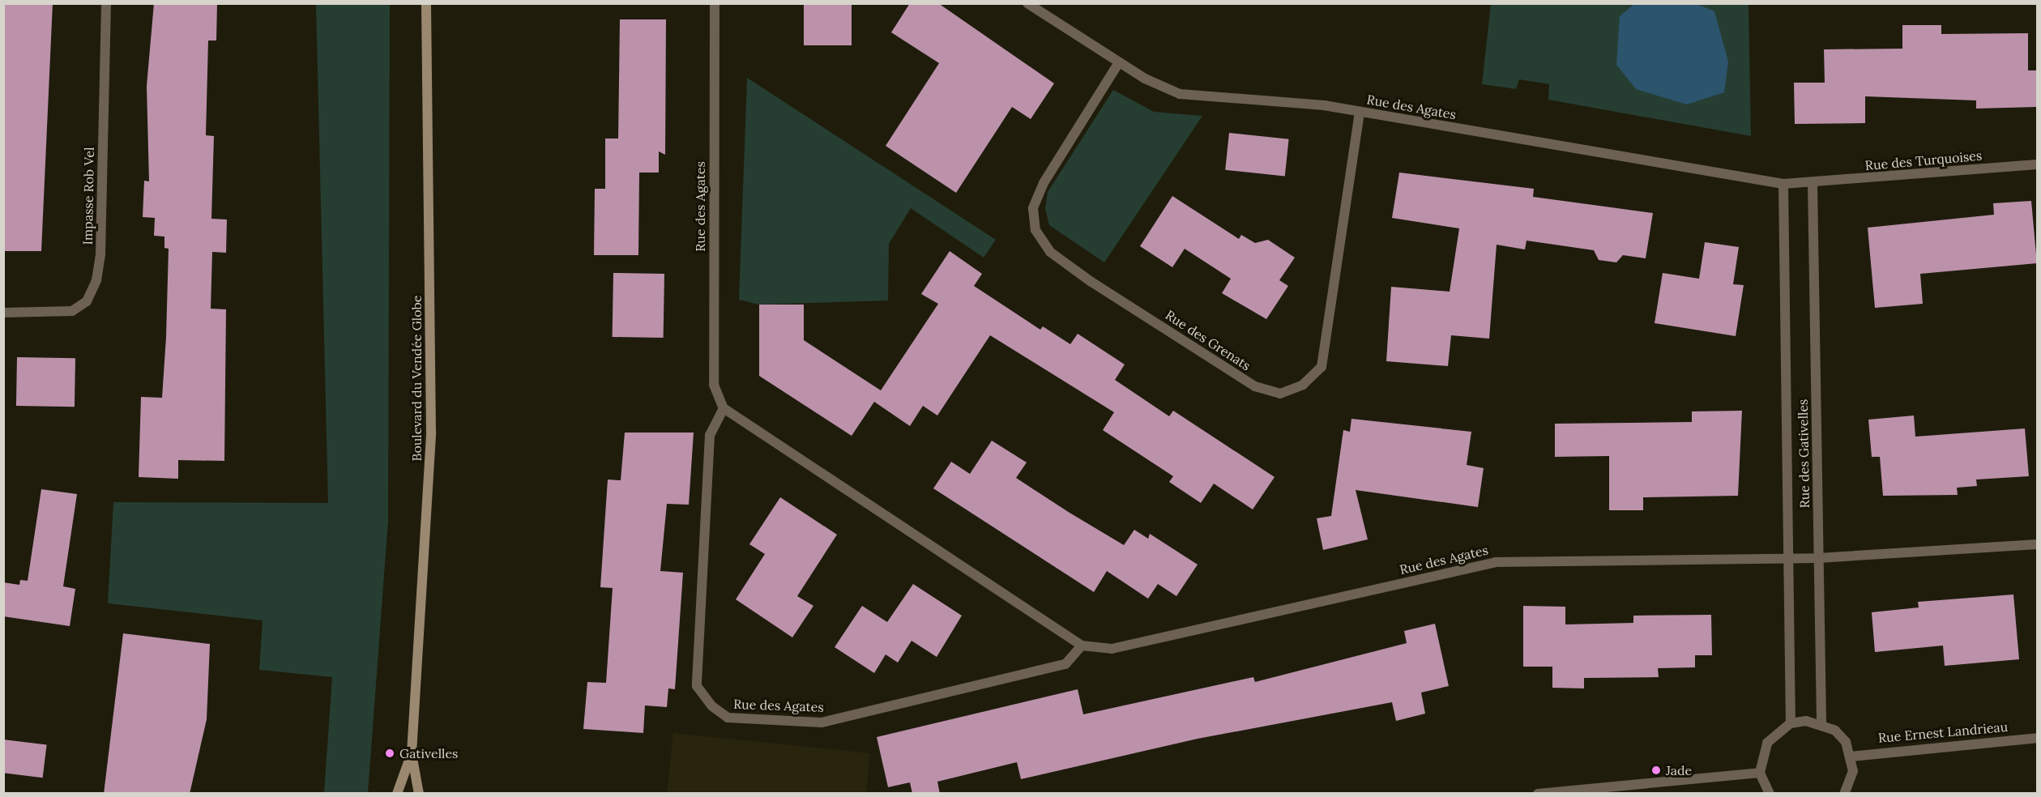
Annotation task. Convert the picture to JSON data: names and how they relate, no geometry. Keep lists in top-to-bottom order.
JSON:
{
  "streets": {
    "main road": ["Boulevard du Vendée Globe"],
    "street": [
      "Rue des Agates",
      "Rue des Turquoises",
      "Impasse Rob Vel",
      "Rue des Grenats",
      "Rue des Gativelles",
      "Rue Ernest Landrieau"
    ]
  },
  "crossings": [
    ["Rue des Agates", "Rue des Turquoises"],
    ["Rue des Agates", "Rue des Grenats"],
    ["Rue des Agates", "Rue des Gativelles"],
    ["Rue des Turquoises", "Rue des Gativelles"]
  ],
  "places": ["Gativelles", "Jade"]
}
